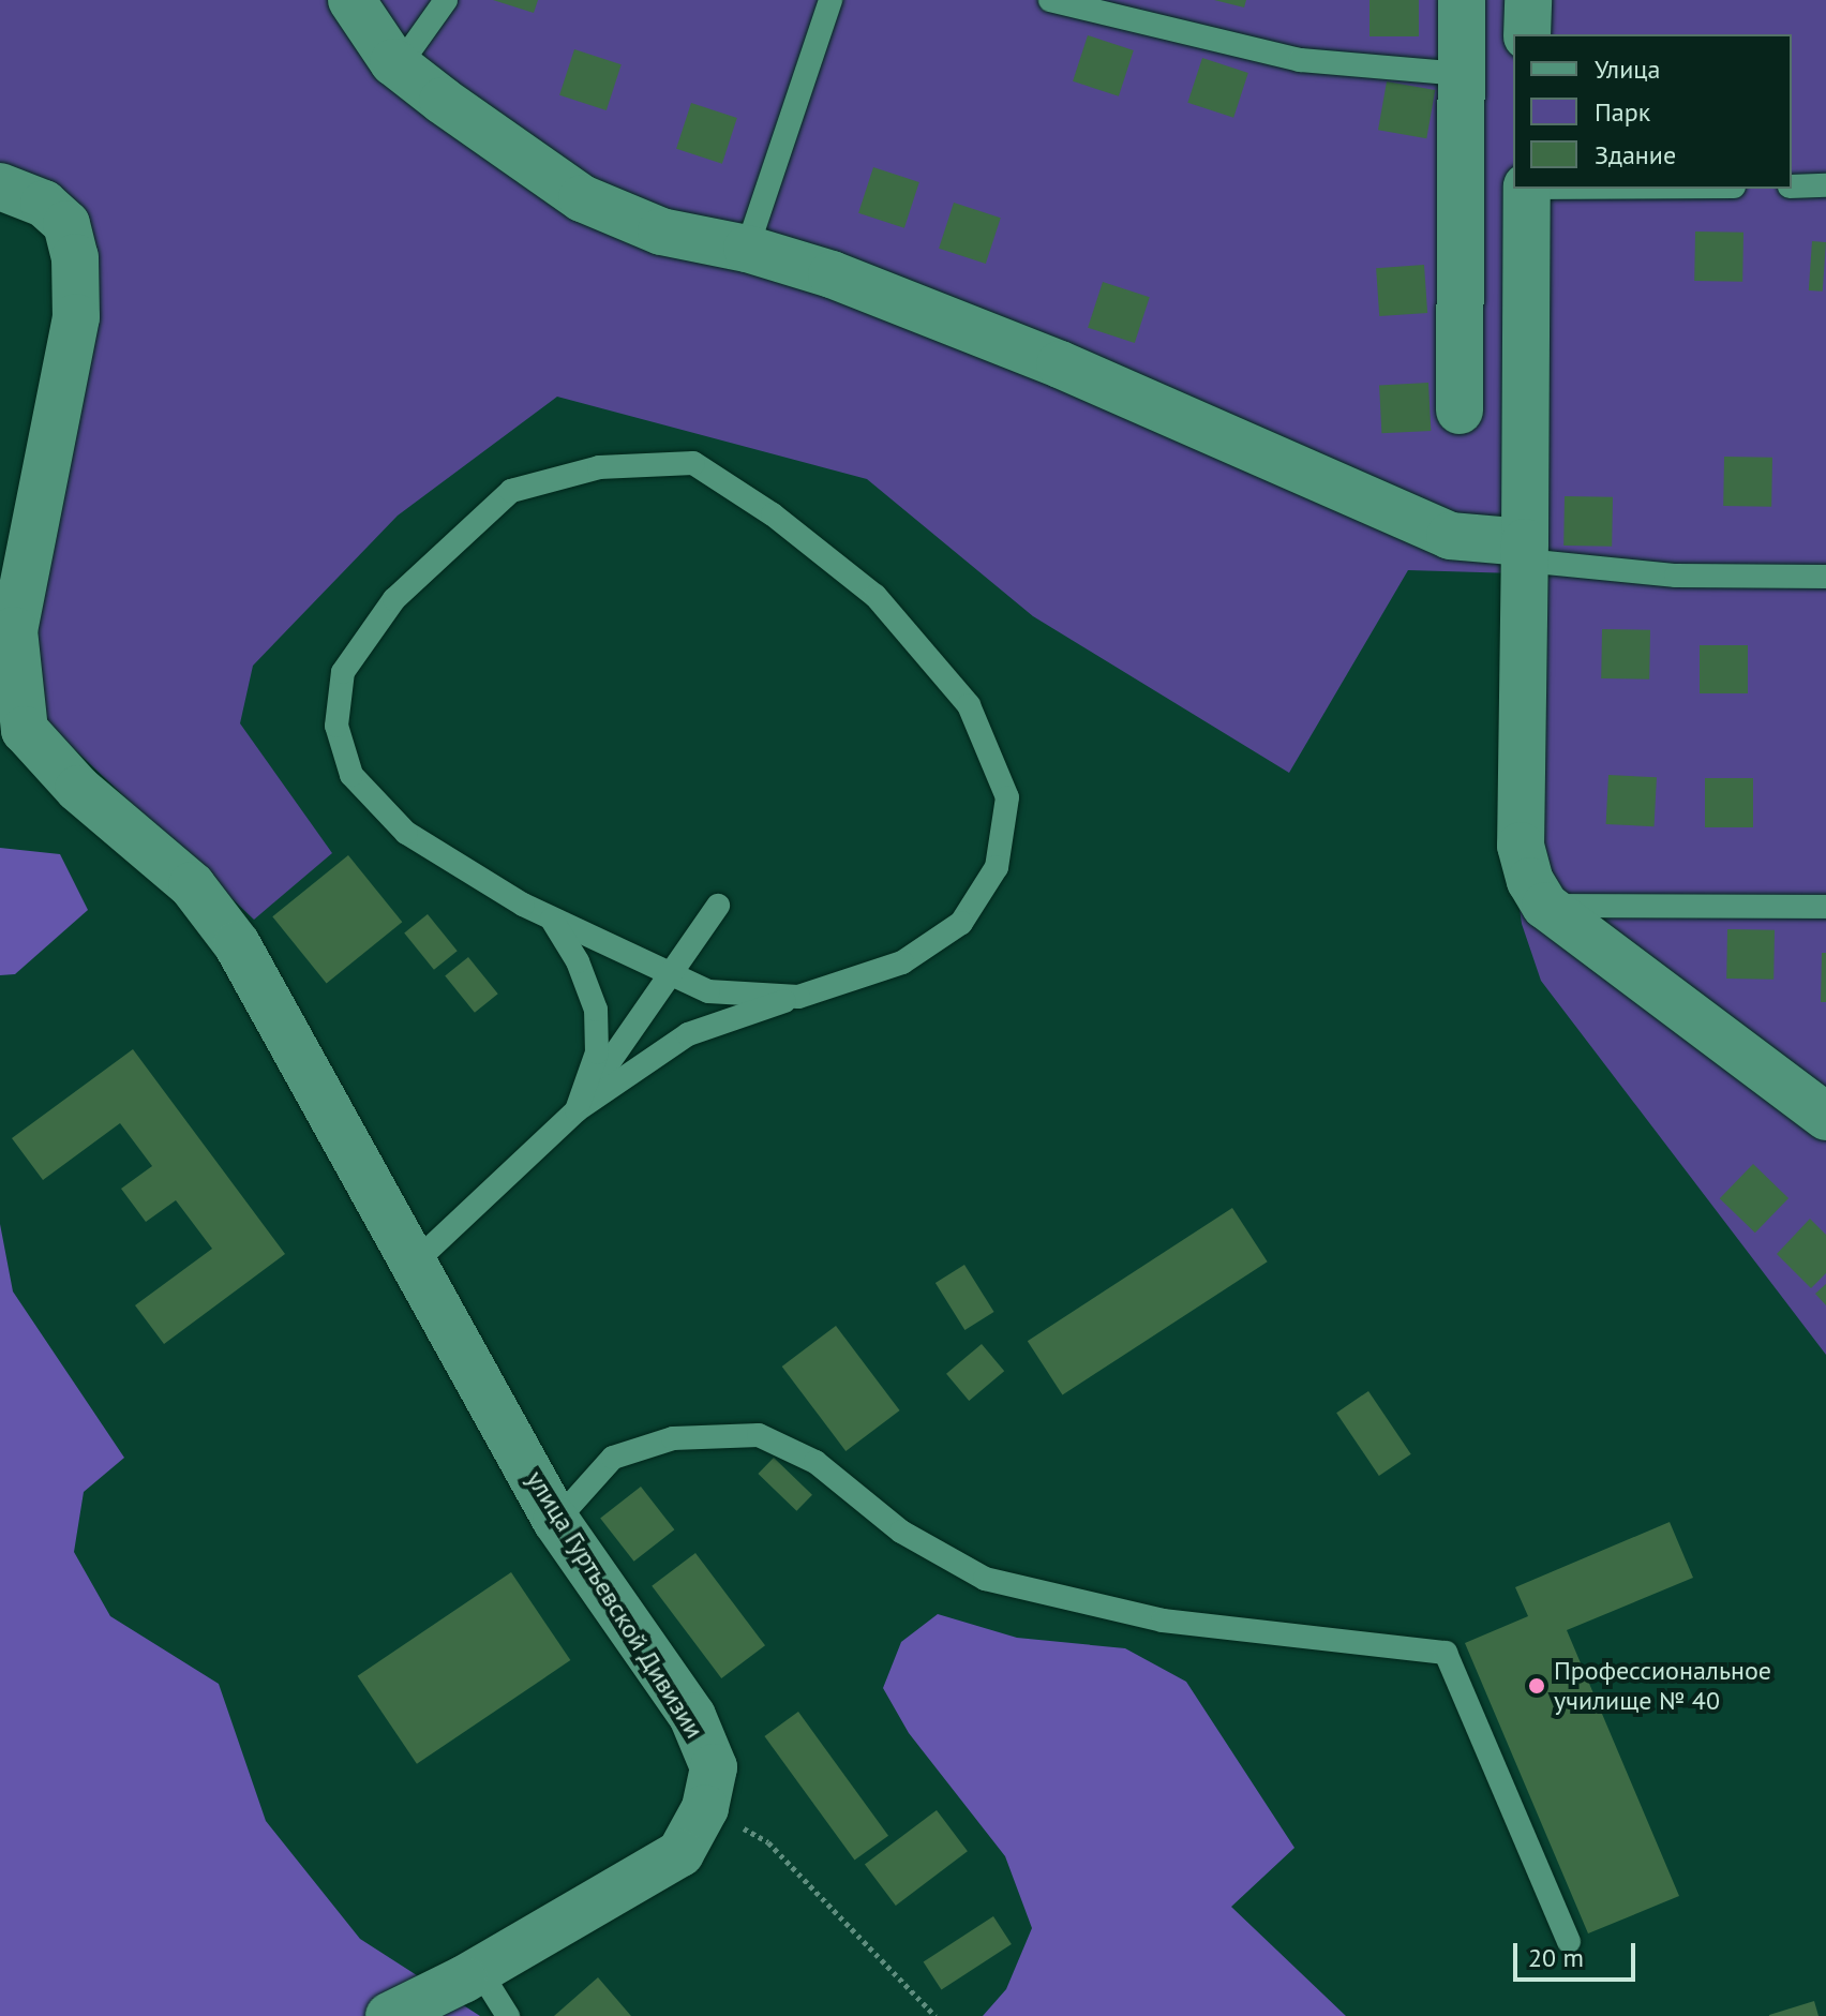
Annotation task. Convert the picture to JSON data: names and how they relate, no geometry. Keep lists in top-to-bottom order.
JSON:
{
  "streets": {
    "street": ["улица Гуртьевской Дивизии"]
  },
  "places": ["Профессиональное училище № 40"],
  "legend": ["Улица", "Парк", "Здание"],
  "scale_bar": "20 m"
}
